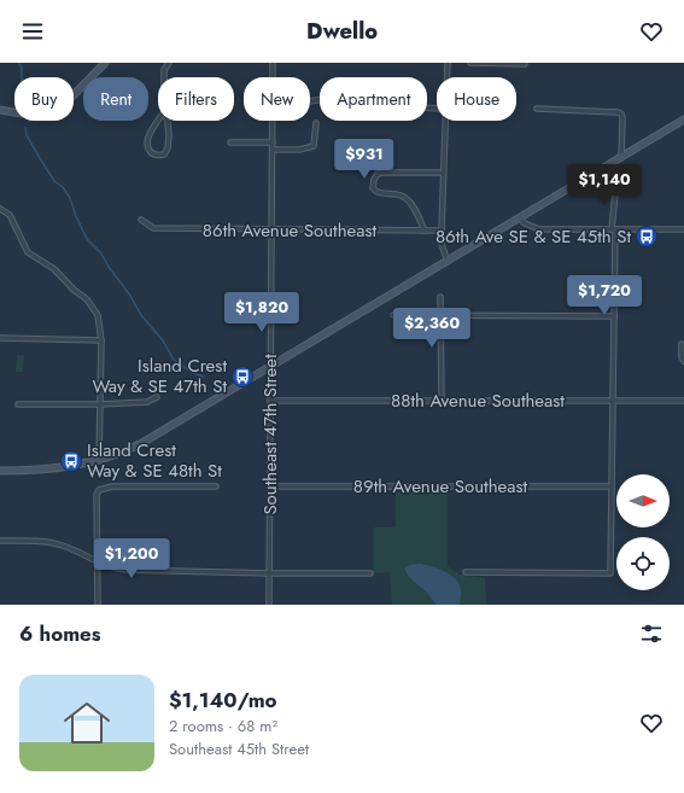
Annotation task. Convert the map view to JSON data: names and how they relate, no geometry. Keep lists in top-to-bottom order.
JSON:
{
  "streets": {
    "street": [
      "86th Avenue Southeast",
      "88th Avenue Southeast",
      "Southeast 47th Street",
      "89th Avenue Southeast"
    ]
  },
  "crossings": [
    ["86th Avenue Southeast", "Southeast 47th Street"],
    ["88th Avenue Southeast", "Southeast 47th Street"],
    ["Southeast 47th Street", "89th Avenue Southeast"]
  ],
  "places": {
    "bus stop": ["86th Ave SE & SE 45th St", "Island Crest Way & SE 47th St", "Island Crest Way & SE 48th St"]
  },
  "north": "right",
  "page": {
    "header": "Dwello",
    "chip": [
      "Buy",
      "Rent",
      "Filters",
      "New",
      "Apartment",
      "House"
    ],
    "price": [
      "$931",
      "$1,140",
      "$1,720",
      "$1,820",
      "$2,360",
      "$1,200"
    ],
    "heading": "6 homes",
    "list": [
      {
        "name": "$1,140/mo",
        "note": "2 rooms · 68 m² · Southeast 45th Street"
      }
    ]
  }
}
